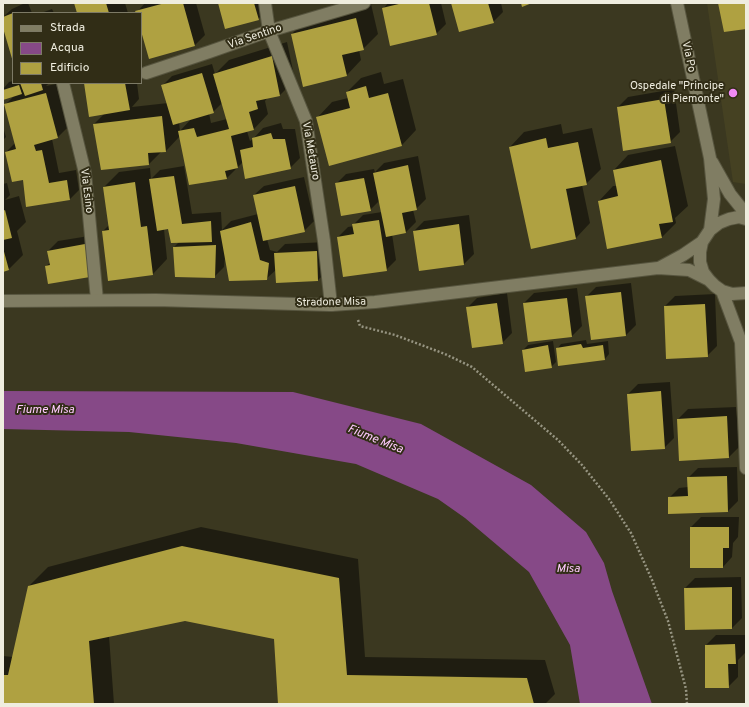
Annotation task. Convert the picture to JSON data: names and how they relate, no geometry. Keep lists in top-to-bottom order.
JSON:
{
  "streets": {
    "street": [
      "Via Sentino",
      "Via Po",
      "Via Metauro",
      "Via Esino",
      "Stradone Misa"
    ]
  },
  "crossings": [
    ["Via Sentino", "Via Metauro"],
    ["Via Metauro", "Stradone Misa"],
    ["Via Esino", "Stradone Misa"]
  ],
  "water": ["Fiume Misa", "Misa"],
  "places": ["Ospedale \"Principe di Piemonte\""],
  "legend": ["Strada", "Acqua", "Edificio"]
}
